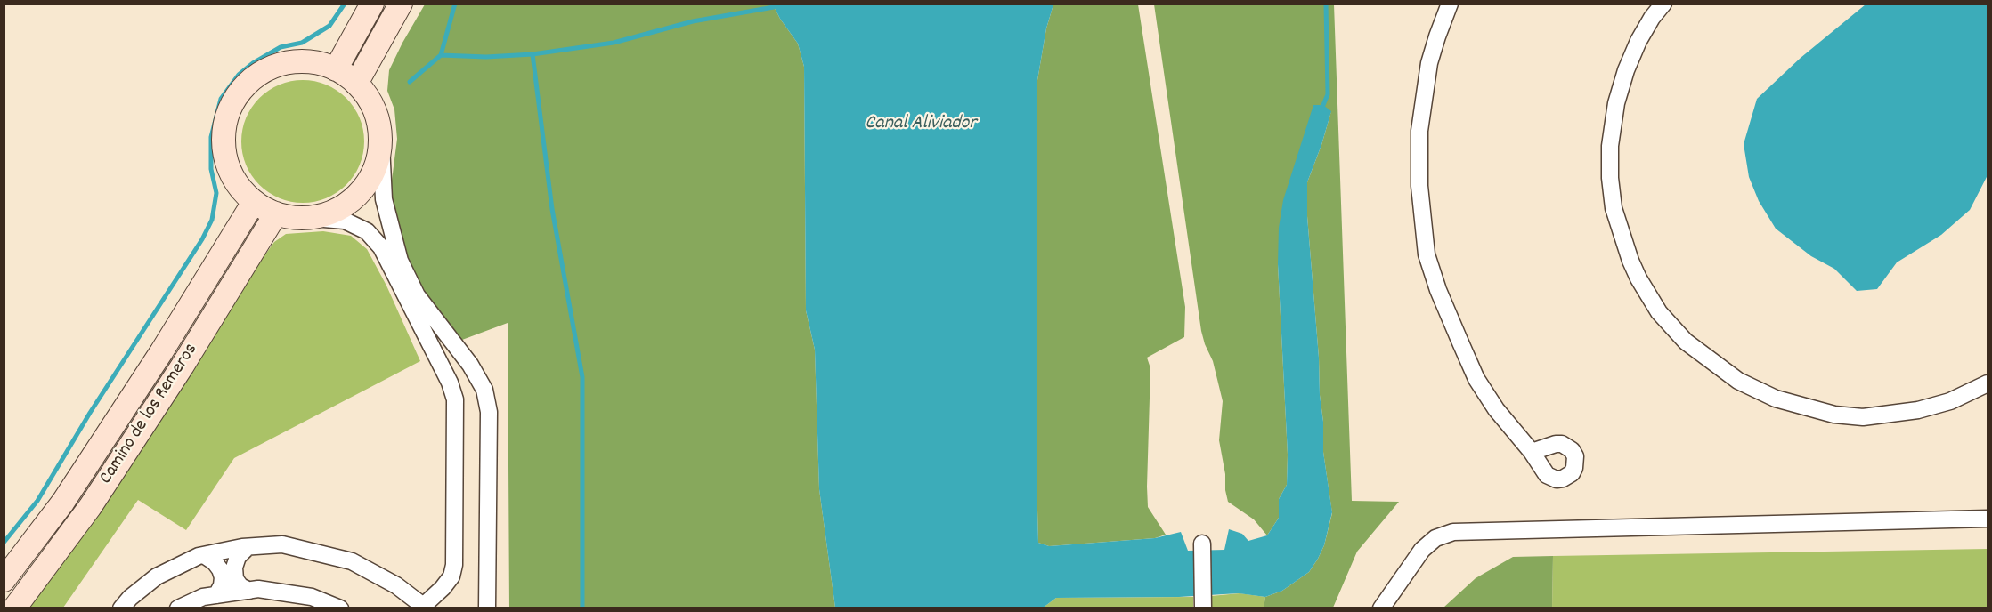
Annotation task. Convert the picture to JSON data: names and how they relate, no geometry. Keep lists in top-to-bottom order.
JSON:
{
  "streets": {
    "main road": ["Camino de los Remeros"]
  },
  "water": ["Canal Aliviador"]
}
